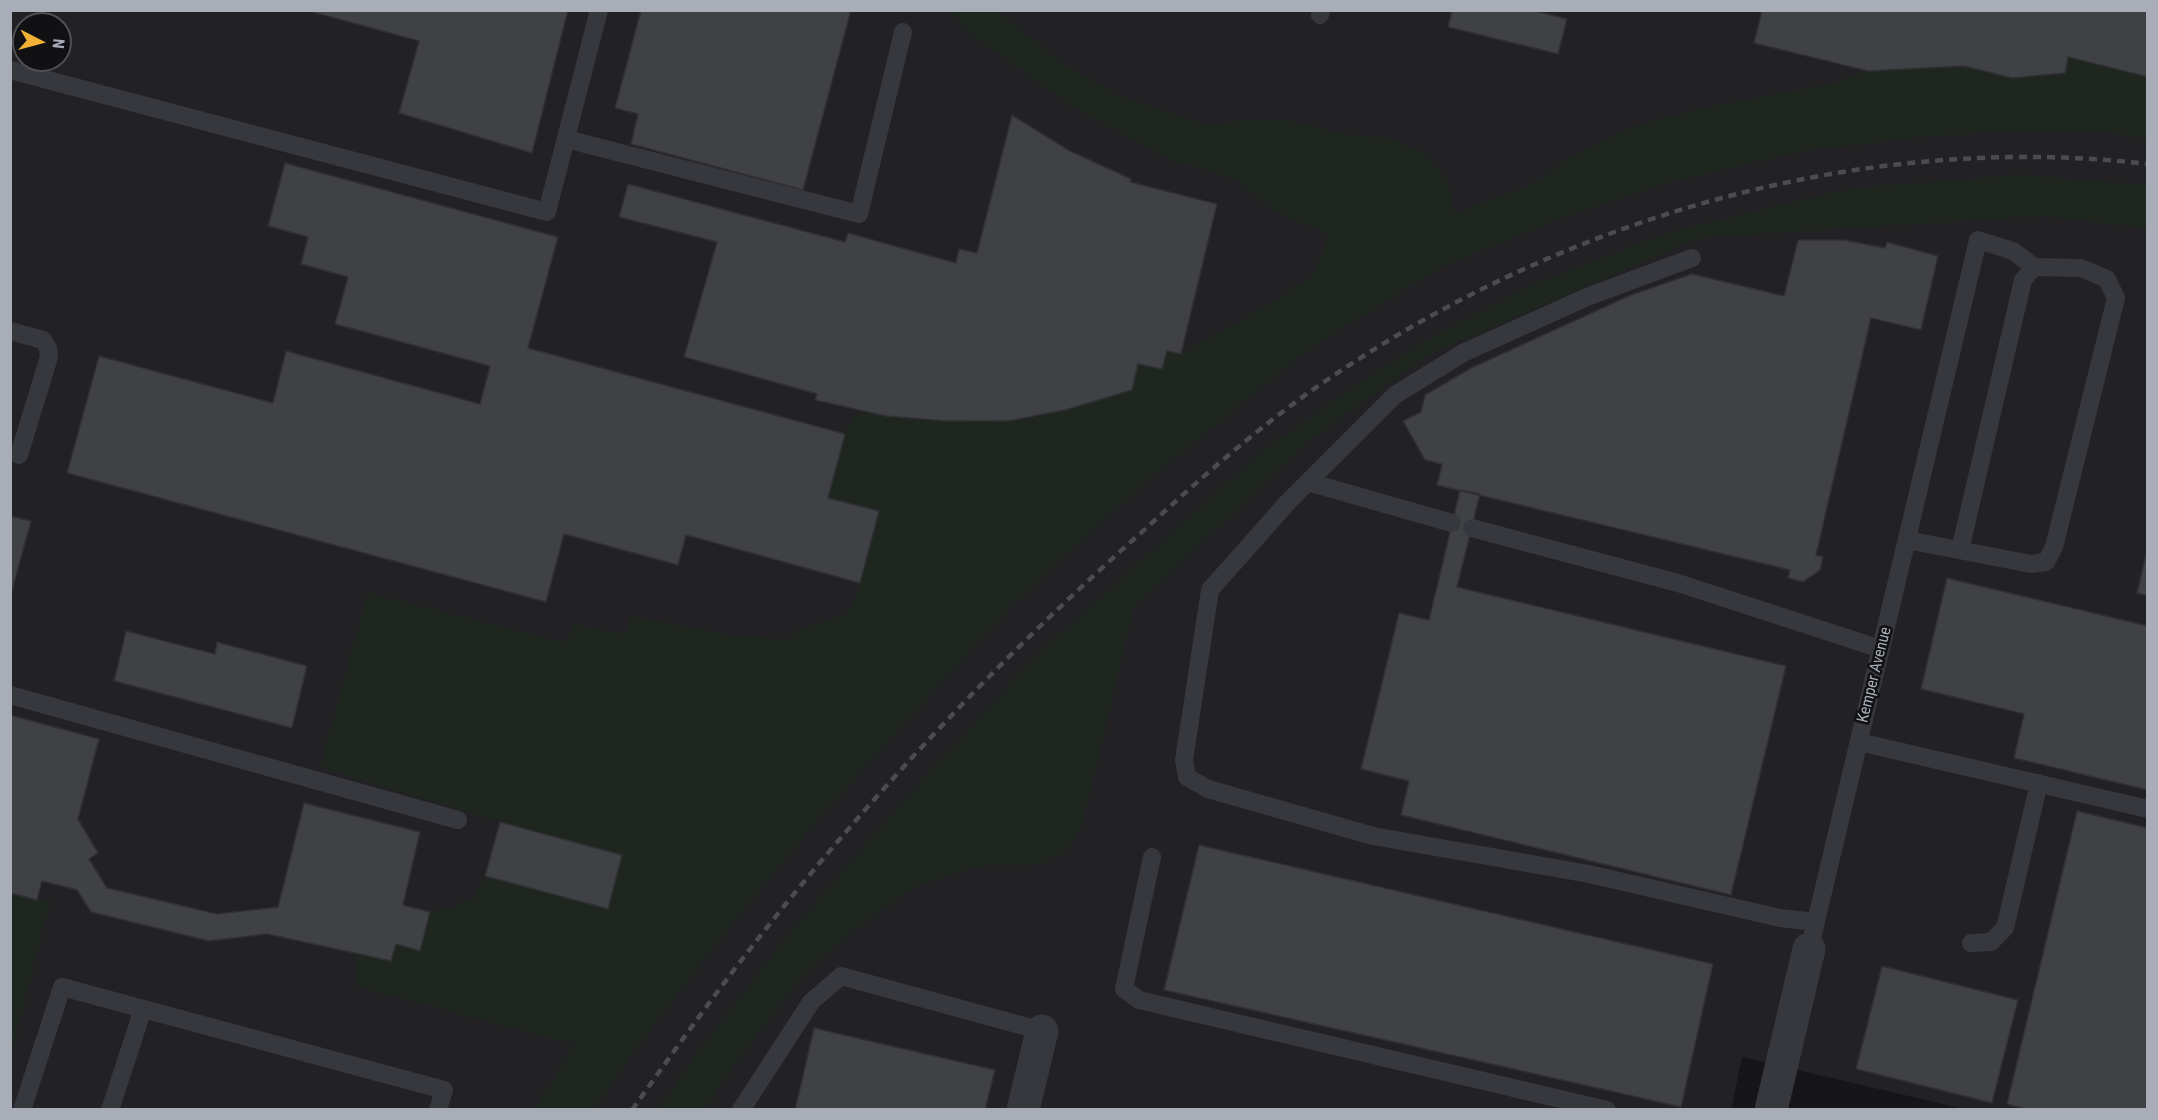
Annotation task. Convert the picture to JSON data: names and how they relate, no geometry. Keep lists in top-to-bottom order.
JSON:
{
  "streets": {
    "street": ["Kemper Avenue"]
  },
  "north": "right"
}
